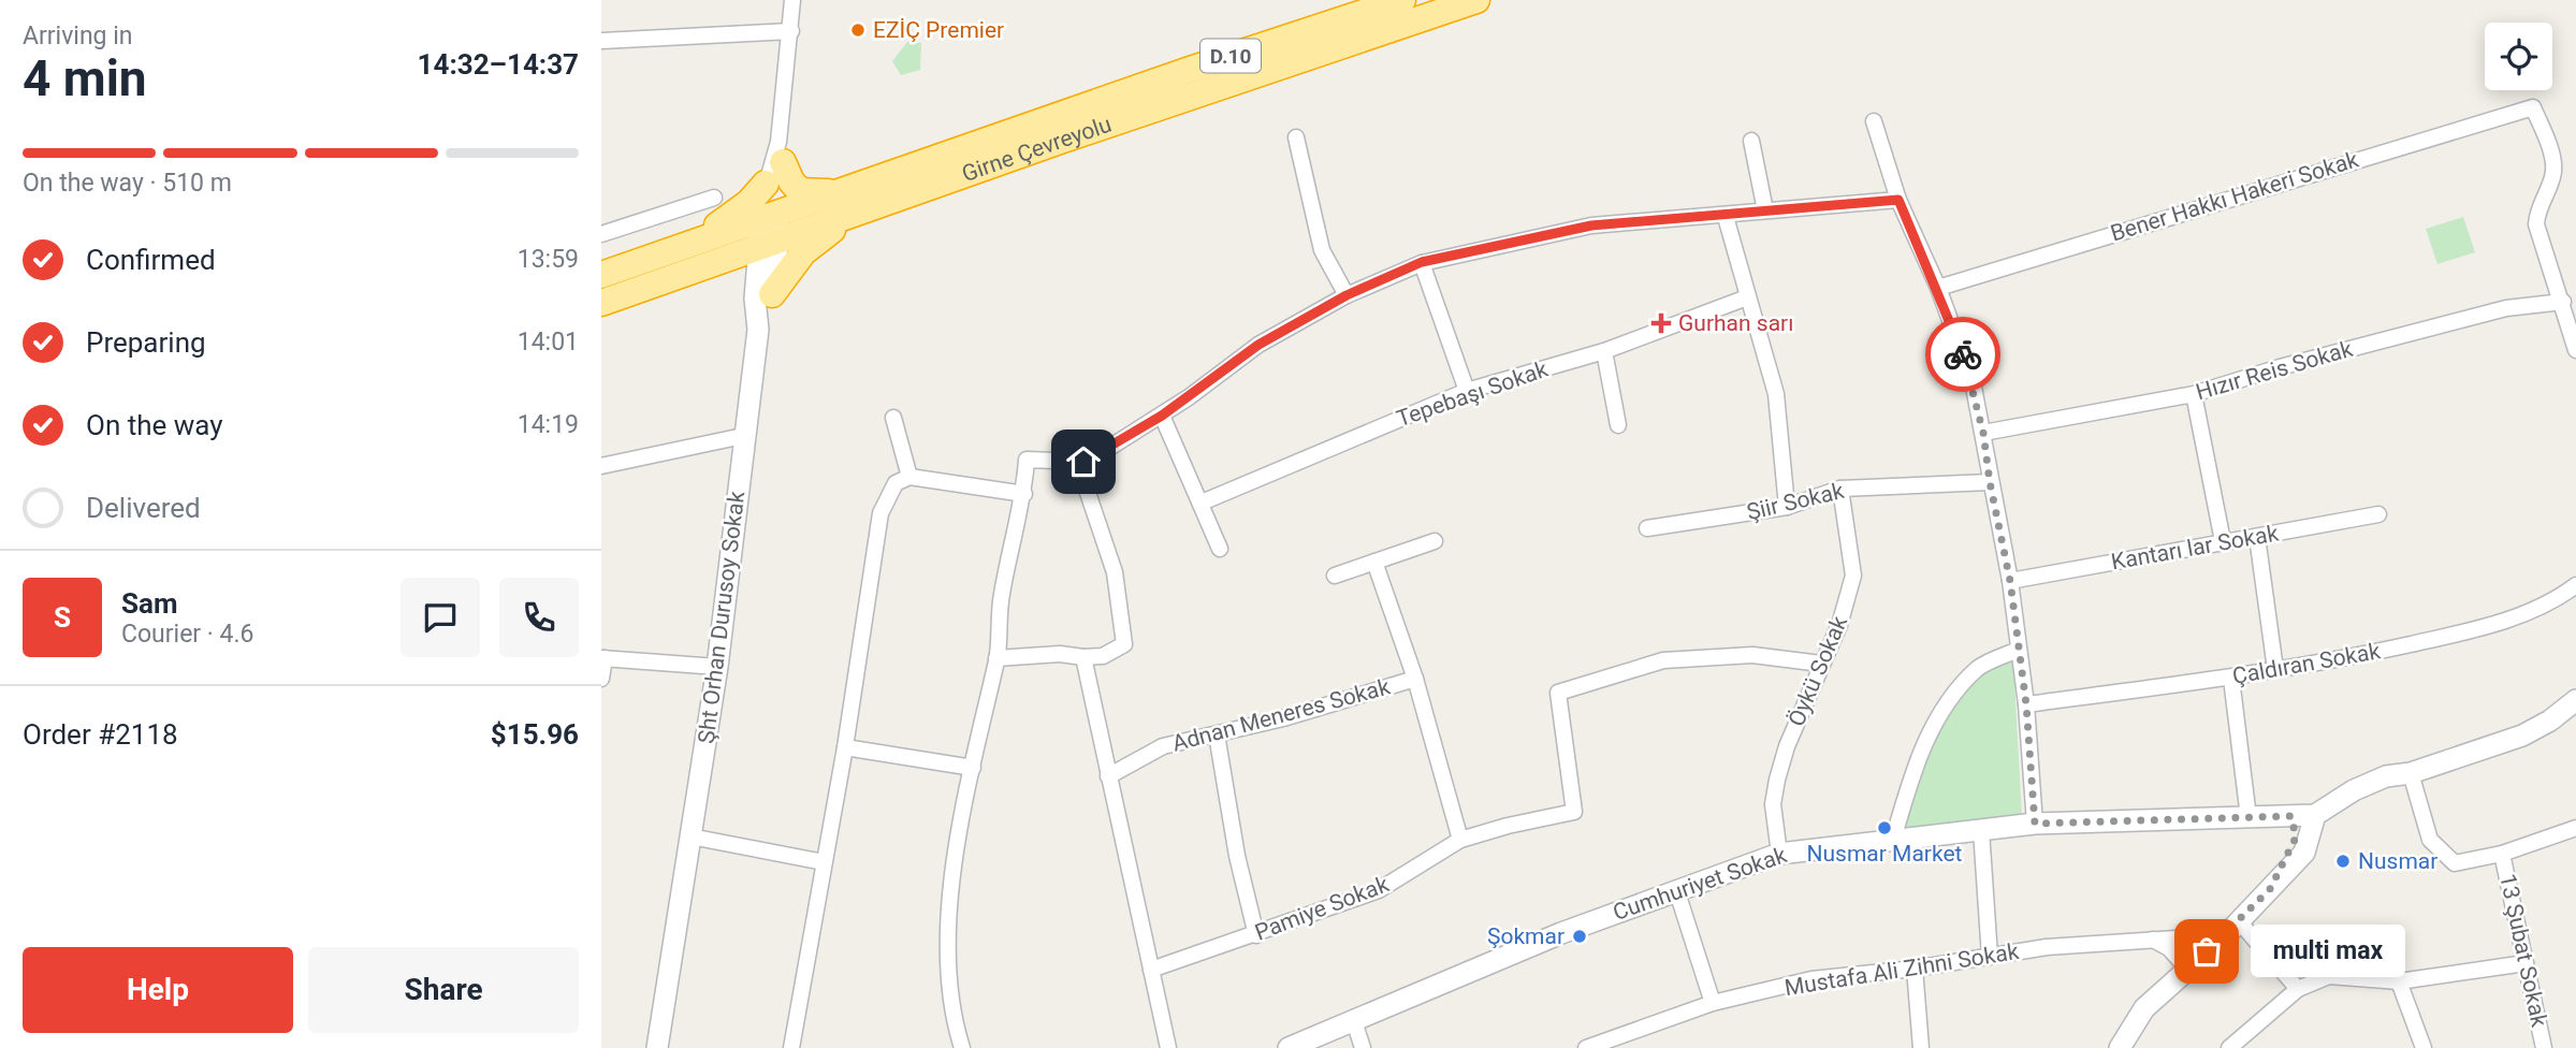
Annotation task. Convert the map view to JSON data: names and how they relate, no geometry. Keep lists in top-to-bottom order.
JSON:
{
  "streets": {
    "highway": ["D.10", "Girne Çevreyolu"],
    "street": [
      "Bener Hakkı Hakeri Sokak",
      "Hızır Reis Sokak",
      "Tepebaşı Sokak",
      "Şiir Sokak",
      "Kantarı lar Sokak",
      "Şht Orhan Durusoy Sokak",
      "Çaldıran Sokak",
      "Öykü Sokak",
      "Adnan Meneres Sokak",
      "Cumhuriyet Sokak",
      "Pamiye Sokak",
      "13 Şubat Sokak",
      "Mustafa Ali Zihni Sokak"
    ]
  },
  "crossings": [
    ["Girne Çevreyolu", "Şht Orhan Durusoy Sokak"],
    ["Bener Hakkı Hakeri Sokak", "Hızır Reis Sokak"],
    ["Şiir Sokak", "Öykü Sokak"],
    ["Öykü Sokak", "Cumhuriyet Sokak"],
    ["Öykü Sokak", "Pamiye Sokak"]
  ],
  "places": {
    "other": [
      "EZİÇ Premier",
      "Nusmar Market",
      "Nusmar",
      "Şokmar",
      "multi max"
    ],
    "health": ["Gurhan sarı"]
  },
  "page": {
    "heading": ["4 min", "Arriving in", "14:32–14:37"],
    "panel": [
      "Sam",
      "Courier · 4.6",
      "Order #2118",
      "$15.96"
    ],
    "bar": "On the way · 510 m",
    "list": [
      ["Confirmed", "13:59"],
      ["Preparing", "14:01"],
      ["On the way", "14:19"],
      "Delivered"
    ],
    "round": "S",
    "bubble": "multi max",
    "buttons": ["Help", "Share"]
  }
}
